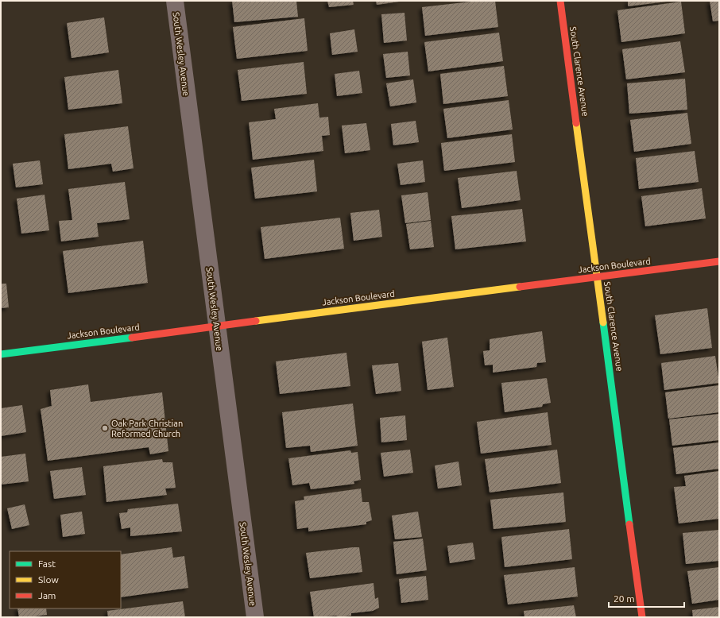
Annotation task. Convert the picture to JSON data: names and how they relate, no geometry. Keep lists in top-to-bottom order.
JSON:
{
  "streets": {
    "street": ["South Wesley Avenue", "South Clarence Avenue", "Jackson Boulevard"]
  },
  "crossings": [
    ["South Wesley Avenue", "Jackson Boulevard"],
    ["South Clarence Avenue", "Jackson Boulevard"]
  ],
  "places": ["Oak Park Christian Reformed Church"],
  "legend": ["Fast", "Slow", "Jam"],
  "scale_bar": "20 m"
}
